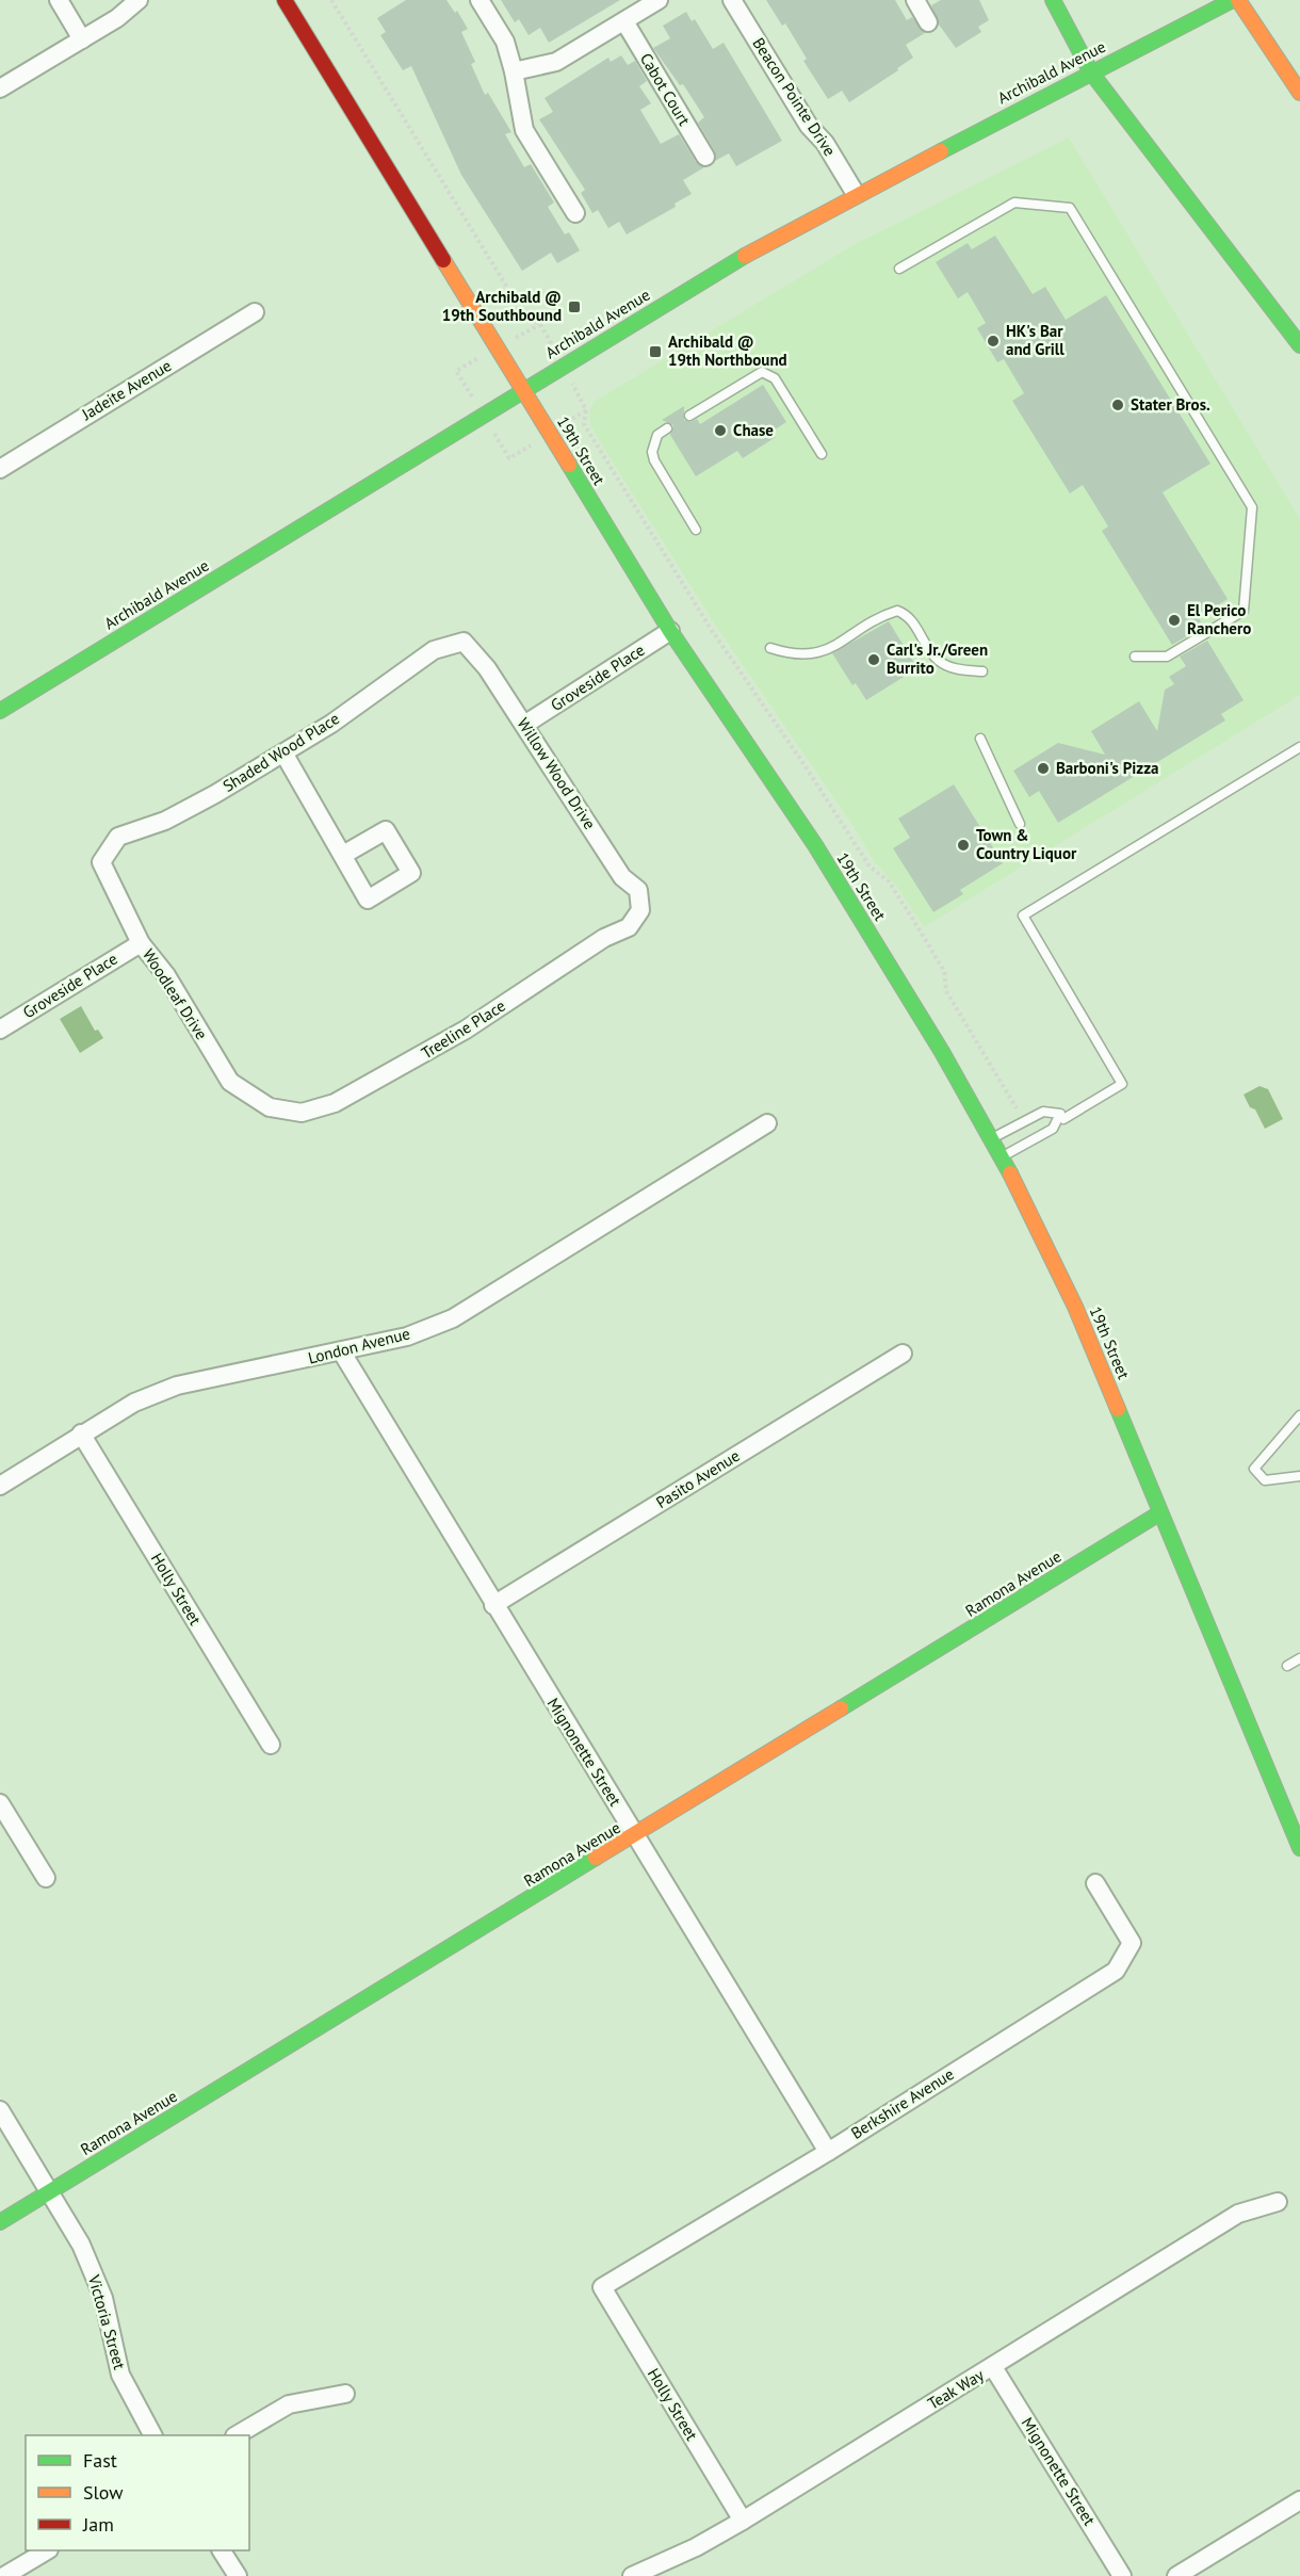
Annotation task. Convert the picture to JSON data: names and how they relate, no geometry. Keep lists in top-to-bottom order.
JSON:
{
  "streets": {
    "main road": ["Archibald Avenue", "19th Street", "Ramona Avenue"],
    "street": [
      "Cabot Court",
      "Beacon Pointe Drive",
      "Jadeite Avenue",
      "Groveside Place",
      "Shaded Wood Place",
      "Willow Wood Drive",
      "Woodleaf Drive",
      "Treeline Place",
      "London Avenue",
      "Pasito Avenue",
      "Holly Street",
      "Mignonette Street",
      "Berkshire Avenue",
      "Victoria Street",
      "Teak Way"
    ]
  },
  "crossings": [
    ["Archibald Avenue", "Beacon Pointe Drive"],
    ["Archibald Avenue", "19th Street"],
    ["19th Street", "Groveside Place"],
    ["19th Street", "Ramona Avenue"],
    ["Groveside Place", "Willow Wood Drive"],
    ["Groveside Place", "Woodleaf Drive"],
    ["Shaded Wood Place", "Willow Wood Drive"],
    ["Shaded Wood Place", "Woodleaf Drive"],
    ["Willow Wood Drive", "Treeline Place"],
    ["Woodleaf Drive", "Treeline Place"],
    ["London Avenue", "Holly Street"],
    ["London Avenue", "Mignonette Street"],
    ["Pasito Avenue", "Mignonette Street"],
    ["Ramona Avenue", "Mignonette Street"],
    ["Ramona Avenue", "Victoria Street"],
    ["Holly Street", "Berkshire Avenue"],
    ["Holly Street", "Teak Way"],
    ["Mignonette Street", "Berkshire Avenue"],
    ["Mignonette Street", "Teak Way"]
  ],
  "places": {
    "transit": ["Archibald @ 19th Southbound", "Archibald @ 19th Northbound"],
    "other": [
      "HK's Bar and Grill",
      "Stater Bros.",
      "Chase",
      "El Perico Ranchero",
      "Carl's Jr./Green Burrito",
      "Barboni's Pizza",
      "Town & Country Liquor"
    ]
  },
  "legend": ["Fast", "Slow", "Jam"]
}
